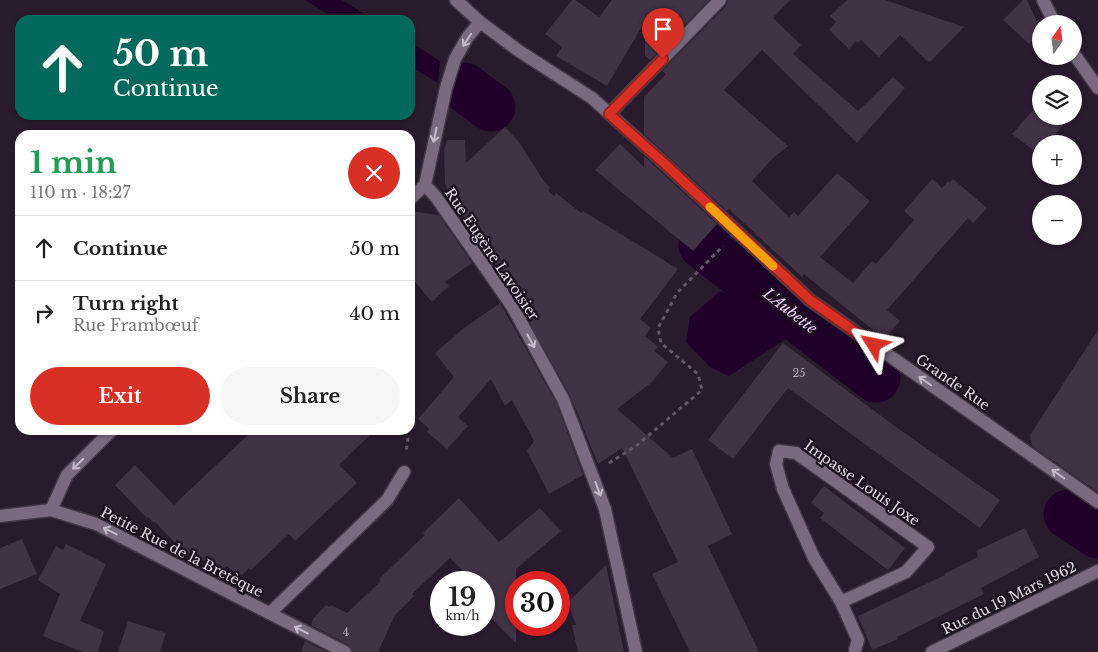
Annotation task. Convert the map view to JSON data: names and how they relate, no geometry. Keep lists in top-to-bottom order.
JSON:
{
  "streets": {
    "street": [
      "Rue Eugène Lavoisier",
      "Grande Rue",
      "Impasse Louis Joxe",
      "Petite Rue de la Bretèque",
      "Rue du 19 Mars 1962"
    ]
  },
  "one_way": ["Rue Eugène Lavoisier", "Grande Rue", "Petite Rue de la Bretèque"],
  "water": ["L'Aubette"],
  "house_numbers": ["25", "4"],
  "north": "top",
  "page": {
    "map_buttons": ["+", "−"],
    "turn": ["50 m", "Continue"],
    "heading": ["1 min", "110 m · 18:27"],
    "list": [
      {
        "name": "Continue",
        "value": "50 m"
      },
      {
        "name": "Turn right",
        "note": "Rue Frambœuf",
        "value": "40 m"
      }
    ],
    "buttons": ["Exit", "Share"],
    "speed": "19 km/h",
    "limit": "30"
  }
}
